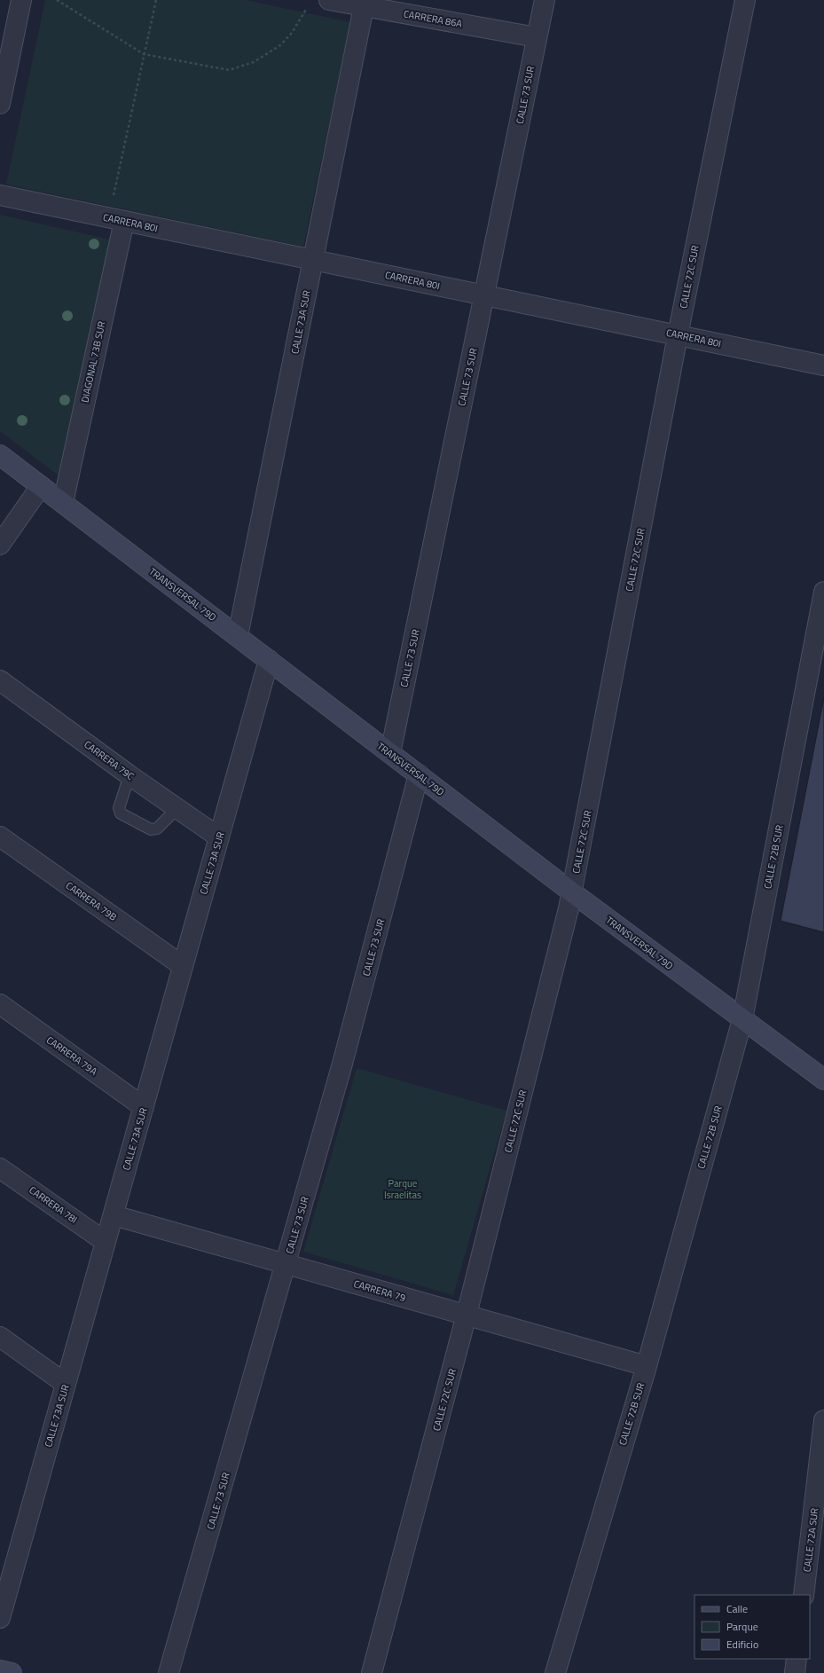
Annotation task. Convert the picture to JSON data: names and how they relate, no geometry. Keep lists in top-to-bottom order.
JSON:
{
  "streets": {
    "main road": ["TRANSVERSAL 79D"],
    "street": [
      "CARRERA 86A",
      "CALLE 73 SUR",
      "CARRERA 80I",
      "CALLE 72C SUR",
      "CALLE 73A SUR",
      "DIAGONAL 73B SUR",
      "CARRERA 79C",
      "CALLE 72B SUR",
      "CARRERA 79B",
      "CARRERA 79A",
      "CARRERA 78I",
      "CARRERA 79",
      "CALLE 72A SUR"
    ]
  },
  "crossings": [
    ["CARRERA 86A", "CALLE 73 SUR"],
    ["CARRERA 86A", "CALLE 73A SUR"],
    ["CALLE 73 SUR", "CARRERA 80I"],
    ["CALLE 73 SUR", "TRANSVERSAL 79D"],
    ["CALLE 73 SUR", "CARRERA 79"],
    ["CARRERA 80I", "CALLE 72C SUR"],
    ["CARRERA 80I", "CALLE 73A SUR"],
    ["CARRERA 80I", "DIAGONAL 73B SUR"],
    ["CALLE 72C SUR", "TRANSVERSAL 79D"],
    ["CALLE 72C SUR", "CARRERA 79"],
    ["CALLE 73A SUR", "TRANSVERSAL 79D"],
    ["CALLE 73A SUR", "CARRERA 79C"],
    ["CALLE 73A SUR", "CARRERA 79B"],
    ["CALLE 73A SUR", "CARRERA 79A"],
    ["CALLE 73A SUR", "CARRERA 78I"],
    ["CALLE 73A SUR", "CARRERA 79"],
    ["DIAGONAL 73B SUR", "TRANSVERSAL 79D"],
    ["TRANSVERSAL 79D", "CALLE 72B SUR"],
    ["CALLE 72B SUR", "CARRERA 79"]
  ],
  "parks": ["Parque Israelitas"],
  "legend": ["Calle", "Parque", "Edificio"]
}
